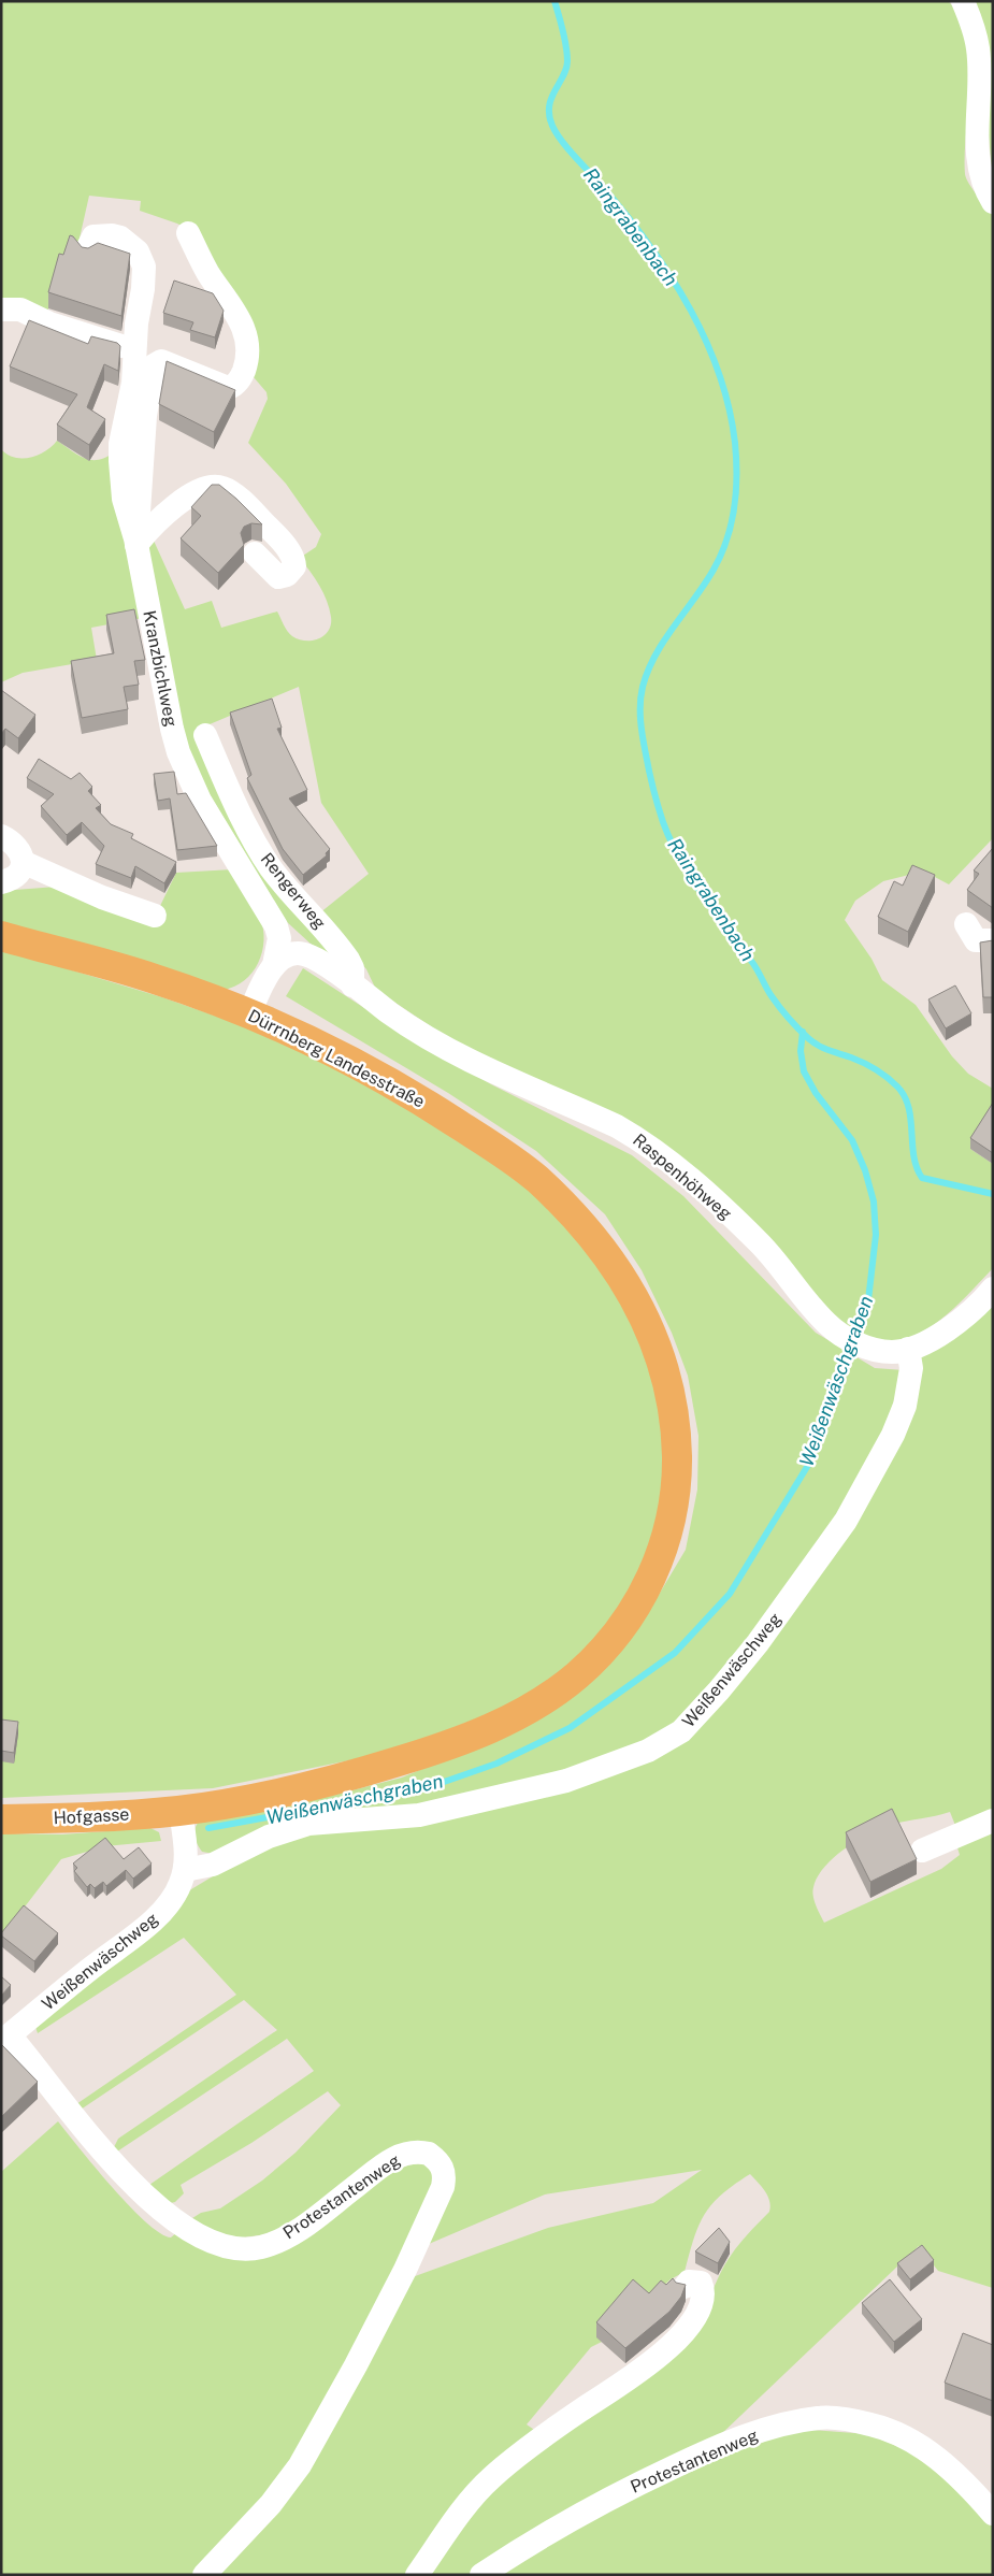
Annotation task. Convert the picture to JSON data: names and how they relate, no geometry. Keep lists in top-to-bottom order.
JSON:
{
  "streets": {
    "main road": ["Dürrnberg Landesstraße", "Hofgasse"],
    "street": [
      "Kranzbichlweg",
      "Rengerweg",
      "Raspenhöhweg",
      "Weißenwäschweg",
      "Protestantenweg"
    ]
  },
  "crossings": [
    ["Kranzbichlweg", "Raspenhöhweg"],
    ["Rengerweg", "Raspenhöhweg"],
    ["Dürrnberg Landesstraße", "Weißenwäschweg"],
    ["Dürrnberg Landesstraße", "Hofgasse"],
    ["Raspenhöhweg", "Weißenwäschweg"],
    ["Weißenwäschweg", "Hofgasse"],
    ["Weißenwäschweg", "Protestantenweg"]
  ],
  "water": ["Raingrabenbach", "Weißenwäschgraben"]
}
